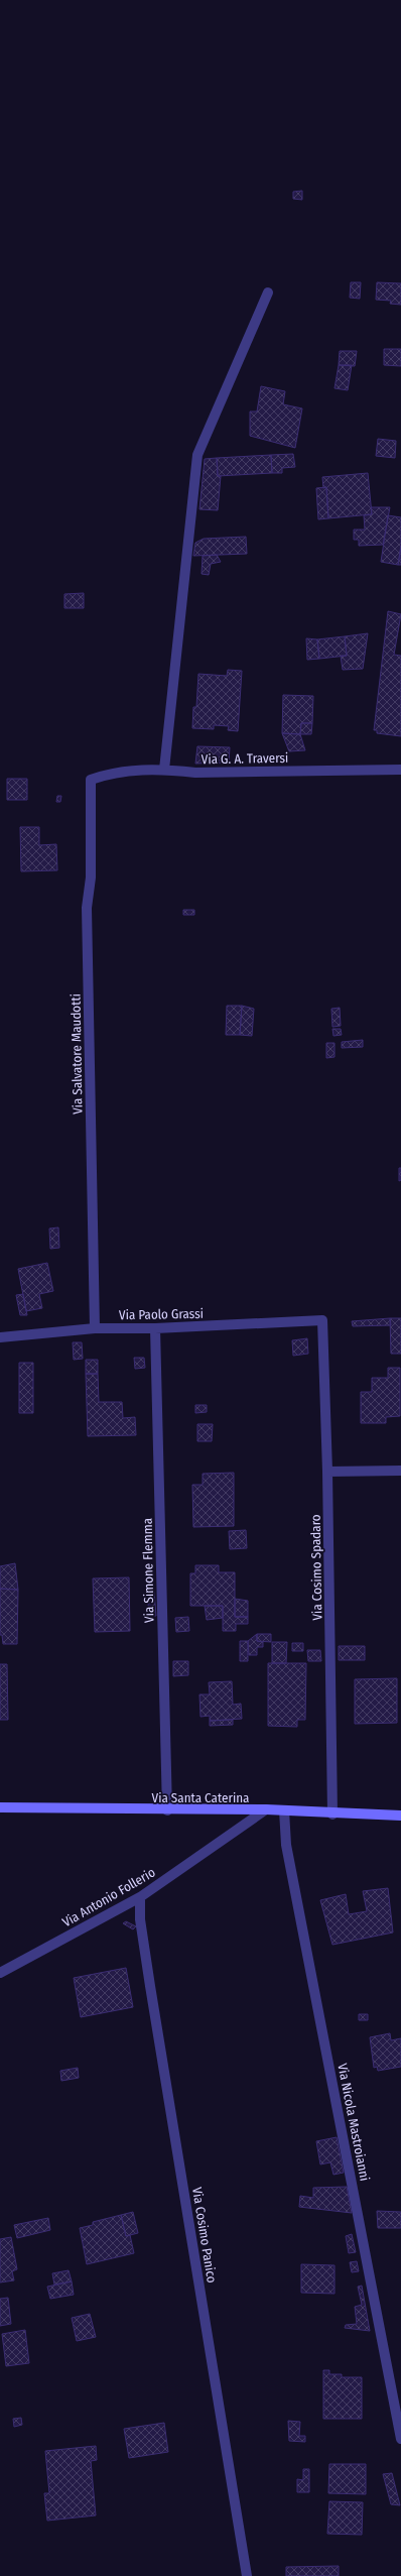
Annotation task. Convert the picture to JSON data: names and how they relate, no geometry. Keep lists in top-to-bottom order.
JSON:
{
  "streets": {
    "street": [
      "Via G. A. Traversi",
      "Via Salvatore Maudotti",
      "Via Paolo Grassi",
      "Via Cosimo Spadaro",
      "Via Simone Flemma",
      "Via Santa Caterina",
      "Via Antonio Follerio",
      "Via Nicola Mastroianni",
      "Via Cosimo Panico"
    ]
  },
  "crossings": [
    ["Via G. A. Traversi", "Via Salvatore Maudotti"],
    ["Via Salvatore Maudotti", "Via Paolo Grassi"],
    ["Via Paolo Grassi", "Via Cosimo Spadaro"],
    ["Via Paolo Grassi", "Via Simone Flemma"],
    ["Via Cosimo Spadaro", "Via Santa Caterina"],
    ["Via Simone Flemma", "Via Santa Caterina"],
    ["Via Santa Caterina", "Via Antonio Follerio"],
    ["Via Santa Caterina", "Via Nicola Mastroianni"],
    ["Via Antonio Follerio", "Via Cosimo Panico"]
  ]
}
